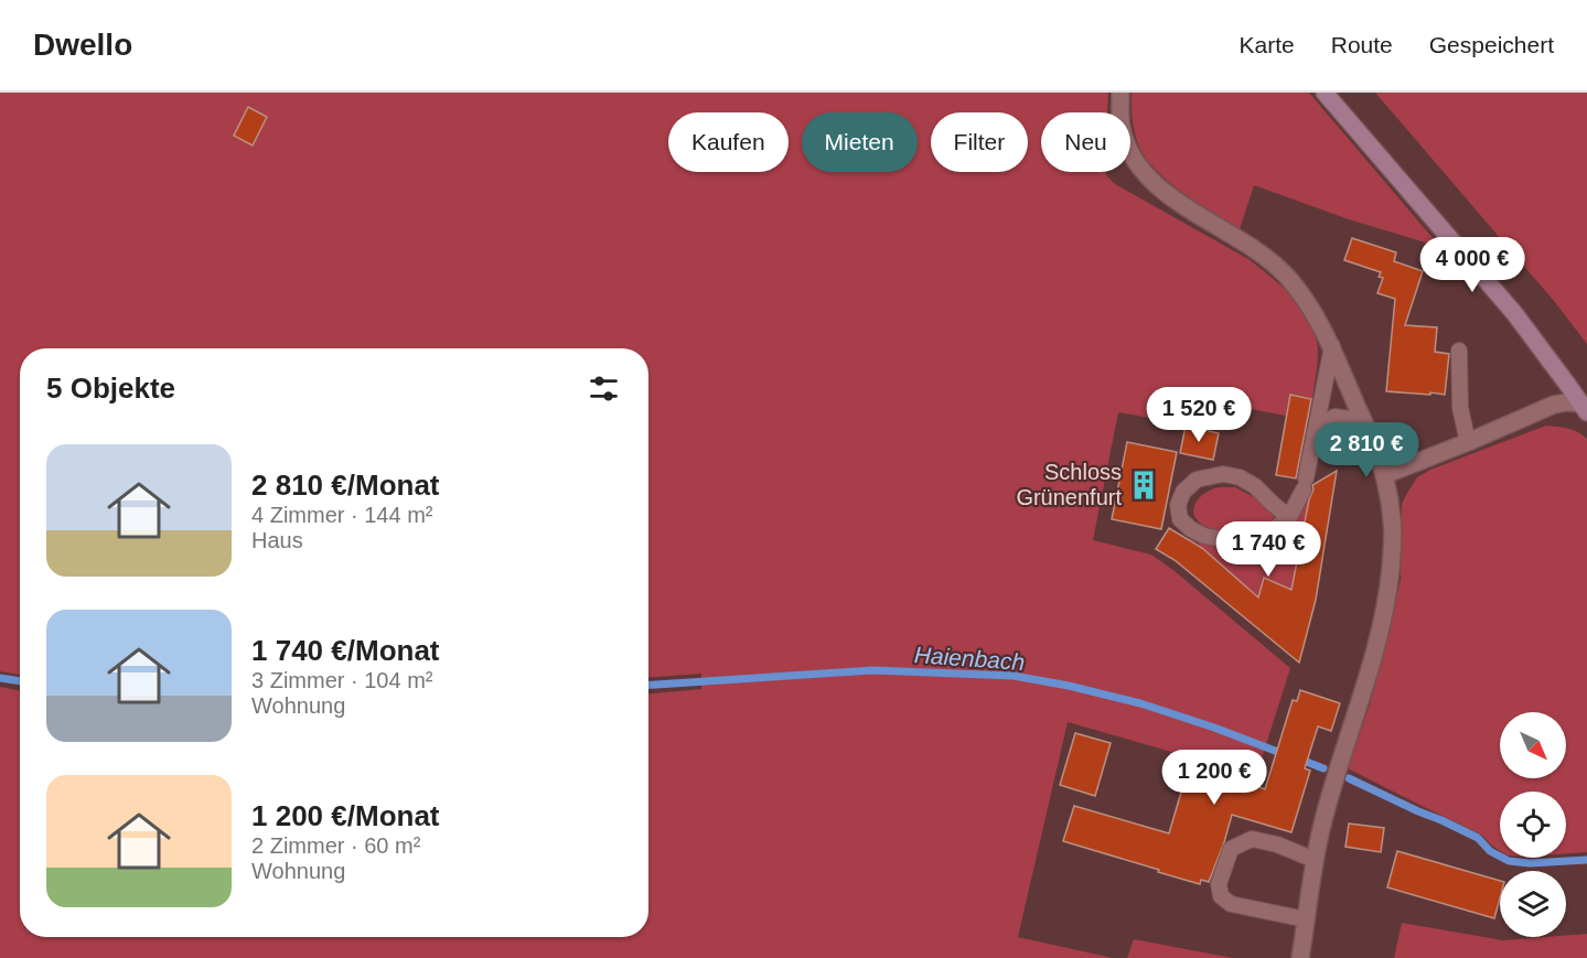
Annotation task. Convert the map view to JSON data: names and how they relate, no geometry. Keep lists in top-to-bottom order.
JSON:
{
  "water": ["Haienbach"],
  "places": {
    "building": ["Schloss Grünenfurt"]
  },
  "north": "bottom right",
  "page": {
    "header": "Dwello",
    "nav": ["Karte", "Route", "Gespeichert"],
    "chip": [
      "Kaufen",
      "Mieten",
      "Filter",
      "Neu"
    ],
    "price": [
      "4 000 €",
      "1 520 €",
      "2 810 €",
      "1 740 €",
      "1 200 €"
    ],
    "heading": "5 Objekte",
    "list": [
      {
        "name": "2 810 €/Monat",
        "note": "4 Zimmer · 144 m² · Haus"
      },
      {
        "name": "1 740 €/Monat",
        "note": "3 Zimmer · 104 m² · Wohnung"
      },
      {
        "name": "1 200 €/Monat",
        "note": "2 Zimmer · 60 m² · Wohnung"
      }
    ]
  }
}
